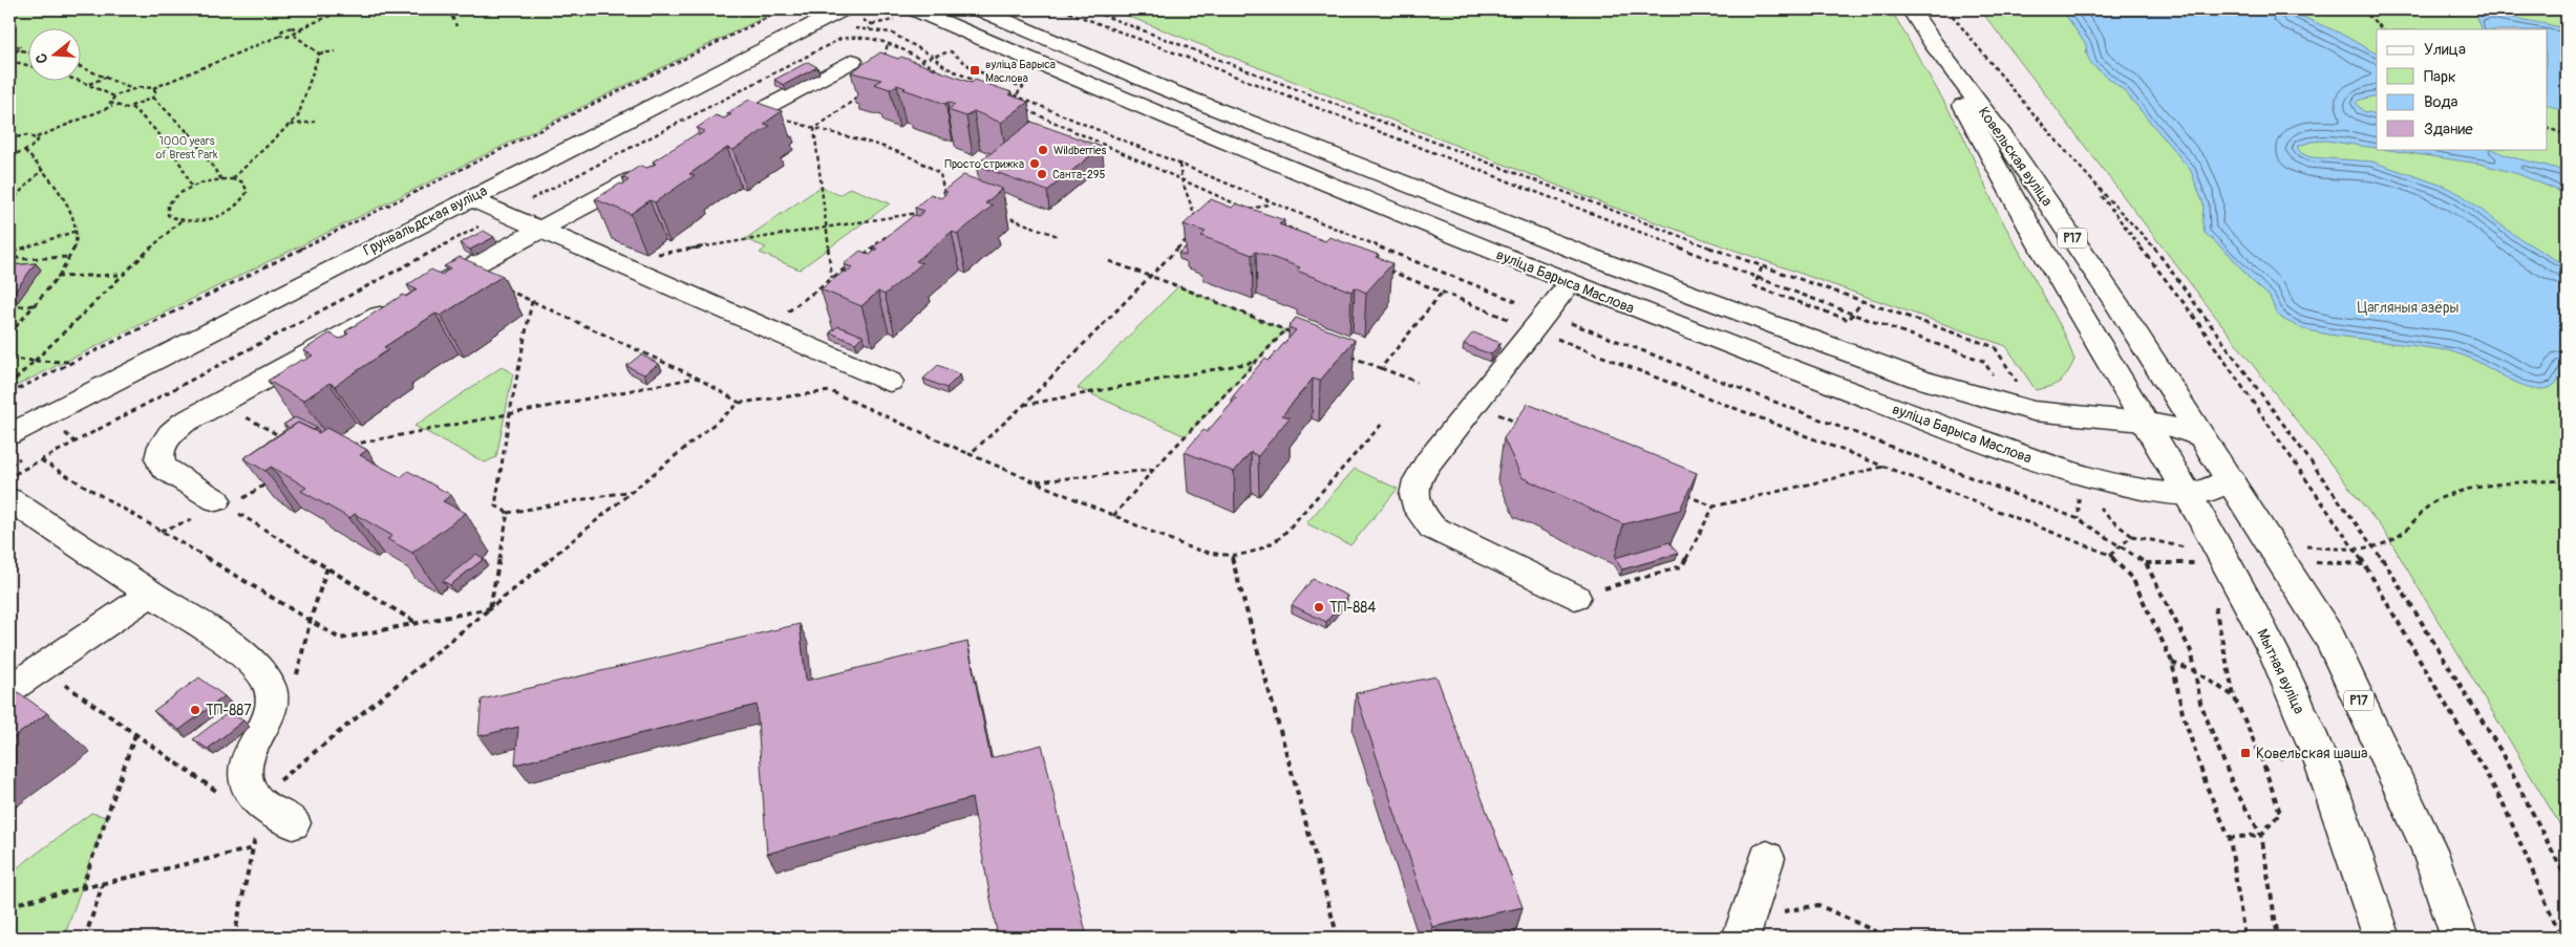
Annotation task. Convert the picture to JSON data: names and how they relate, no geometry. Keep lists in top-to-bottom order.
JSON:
{
  "streets": {
    "main road": [
      "Ковельская вуліца",
      "Грунвальдская вуліца",
      "Р17",
      "вуліца Барыса Маслова",
      "Мытная вуліца"
    ]
  },
  "crossings": [
    ["Ковельская вуліца", "Р17"],
    ["Р17", "вуліца Барыса Маслова"],
    ["Р17", "Мытная вуліца"],
    ["вуліца Барыса Маслова", "Мытная вуліца"]
  ],
  "parks": ["1000 years of Brest Park", "Цагляныя азёры"],
  "places": {
    "transit": ["вуліца Барыса Маслова", "Ковельская шаша"],
    "other": [
      "Wildberries",
      "Просто стрижка",
      "Санта-295",
      "ТП-884",
      "ТП-887"
    ]
  },
  "legend": [
    "Улица",
    "Парк",
    "Вода",
    "Здание"
  ],
  "north": "left"
}
